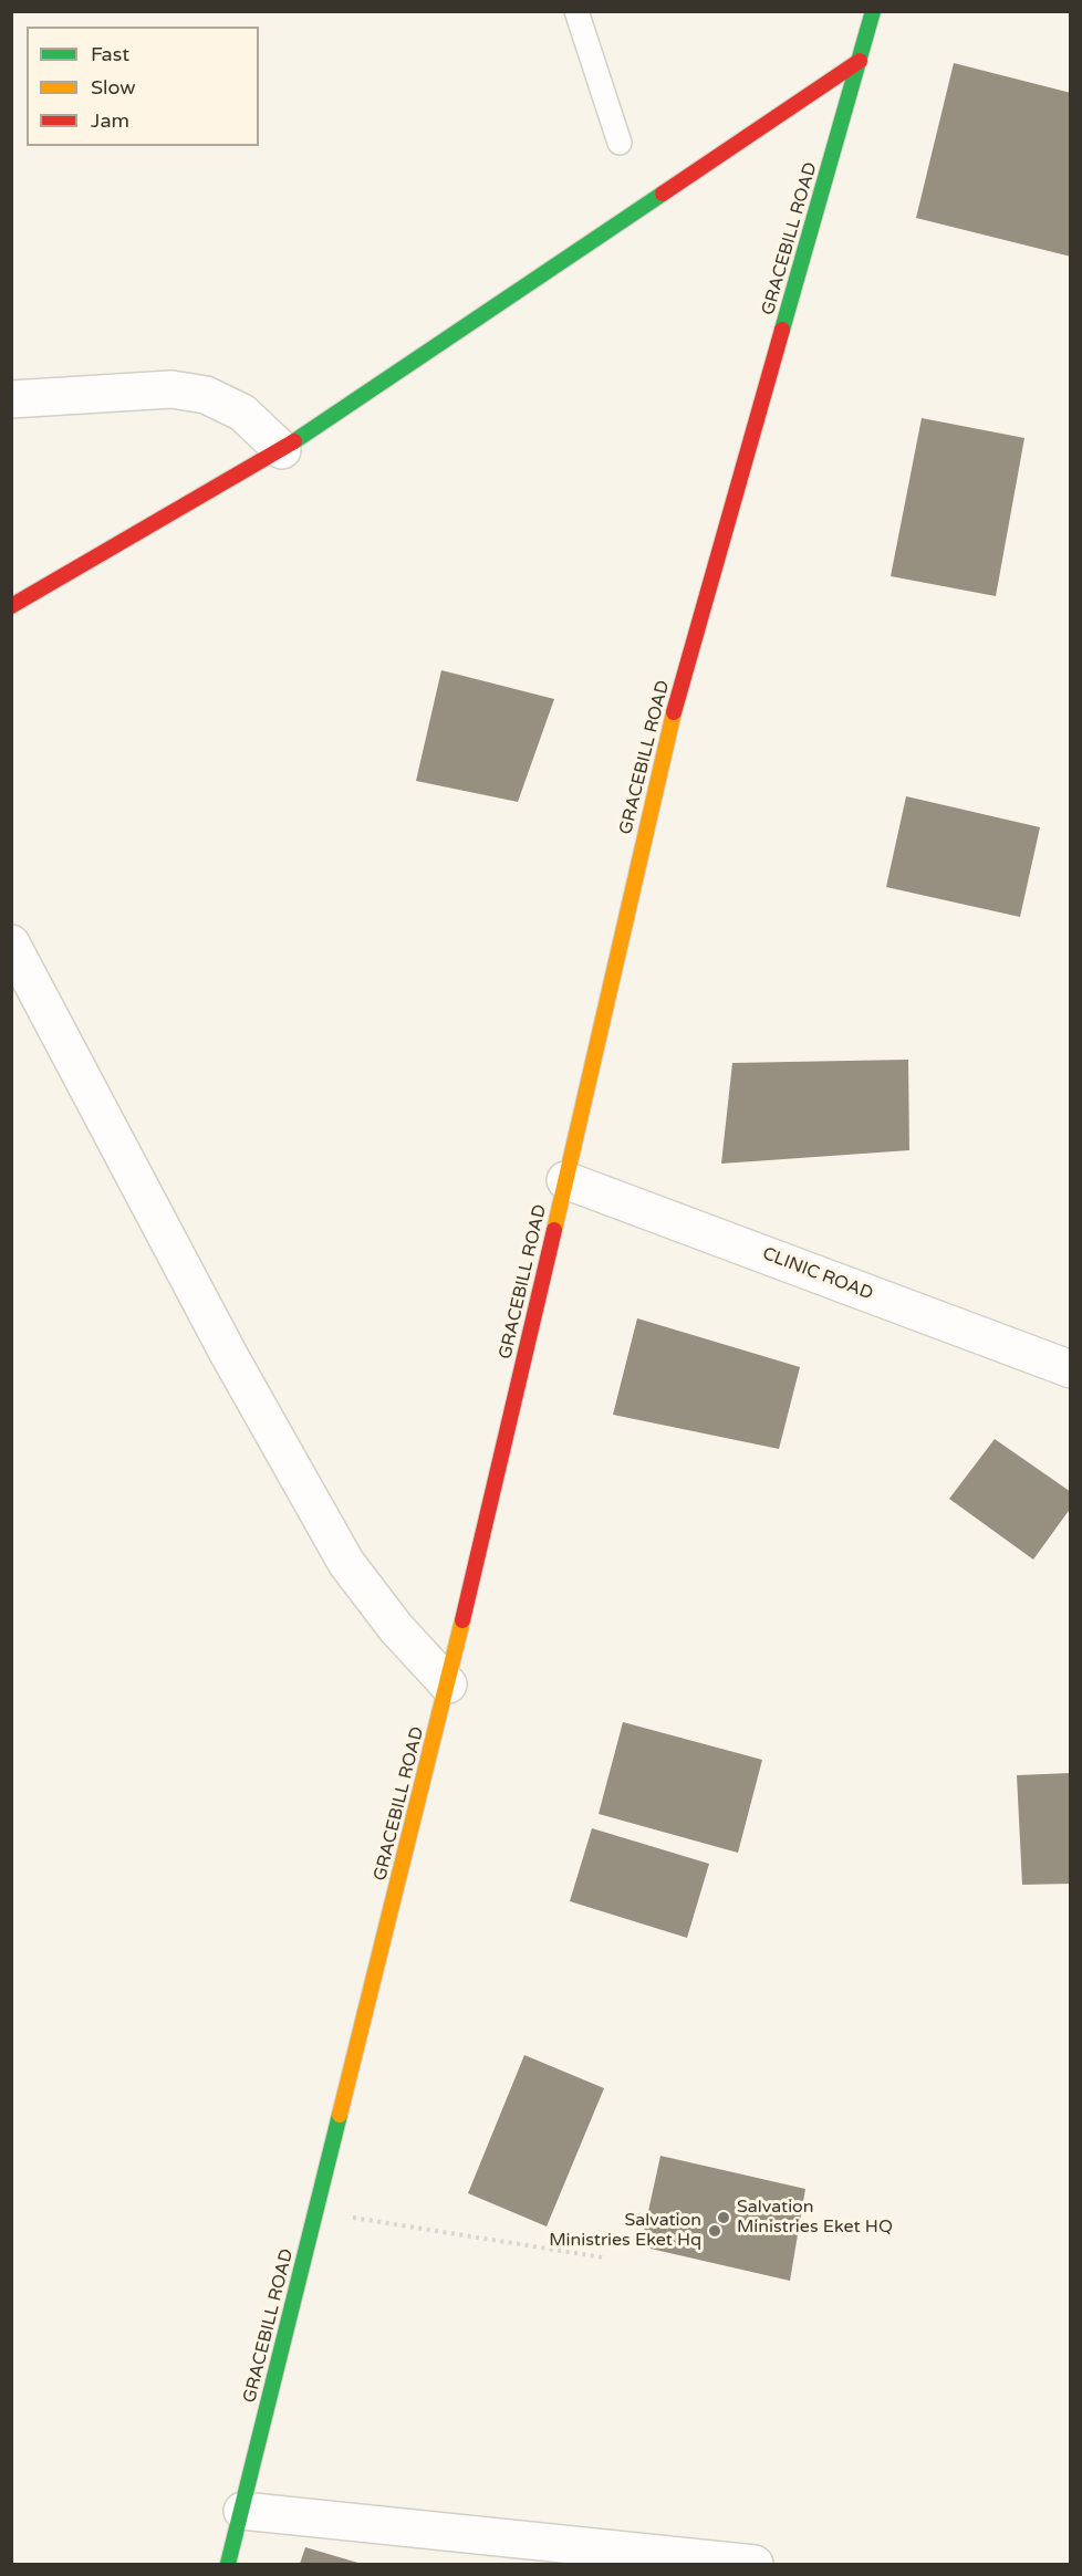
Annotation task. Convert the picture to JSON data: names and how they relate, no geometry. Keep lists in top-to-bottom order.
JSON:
{
  "streets": {
    "main road": ["GRACEBILL ROAD"],
    "street": ["CLINIC ROAD"]
  },
  "crossings": [
    ["GRACEBILL ROAD", "CLINIC ROAD"]
  ],
  "places": ["Salvation Ministries Eket HQ", "Salvation Ministries Eket Hq"],
  "legend": ["Fast", "Slow", "Jam"]
}
